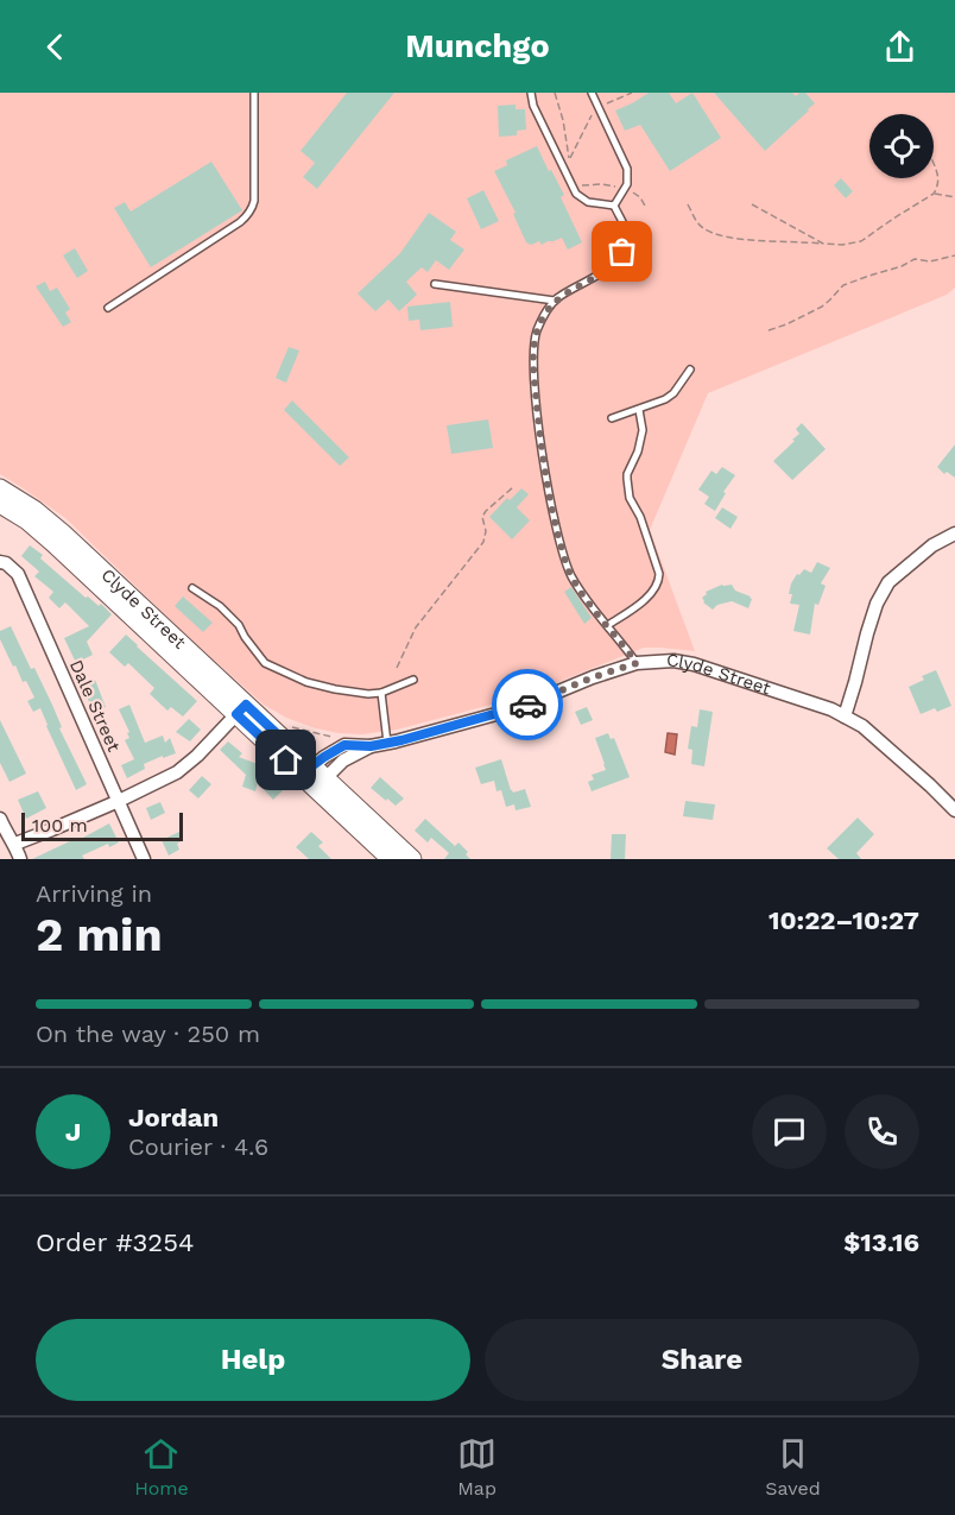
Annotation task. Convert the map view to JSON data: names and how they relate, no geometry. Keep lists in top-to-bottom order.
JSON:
{
  "streets": {
    "main road": ["Clyde Street"],
    "street": ["Dale Street"]
  },
  "scale_bar": "100 m",
  "page": {
    "header": "Munchgo",
    "scale": "100 m",
    "heading": ["2 min", "Arriving in", "10:22–10:27"],
    "panel": [
      "Jordan",
      "Courier · 4.6",
      "Order #3254",
      "$13.16"
    ],
    "bar": "On the way · 250 m",
    "round": "J",
    "buttons": ["Help", "Share"],
    "tabs": ["Home", "Map", "Saved"]
  }
}
